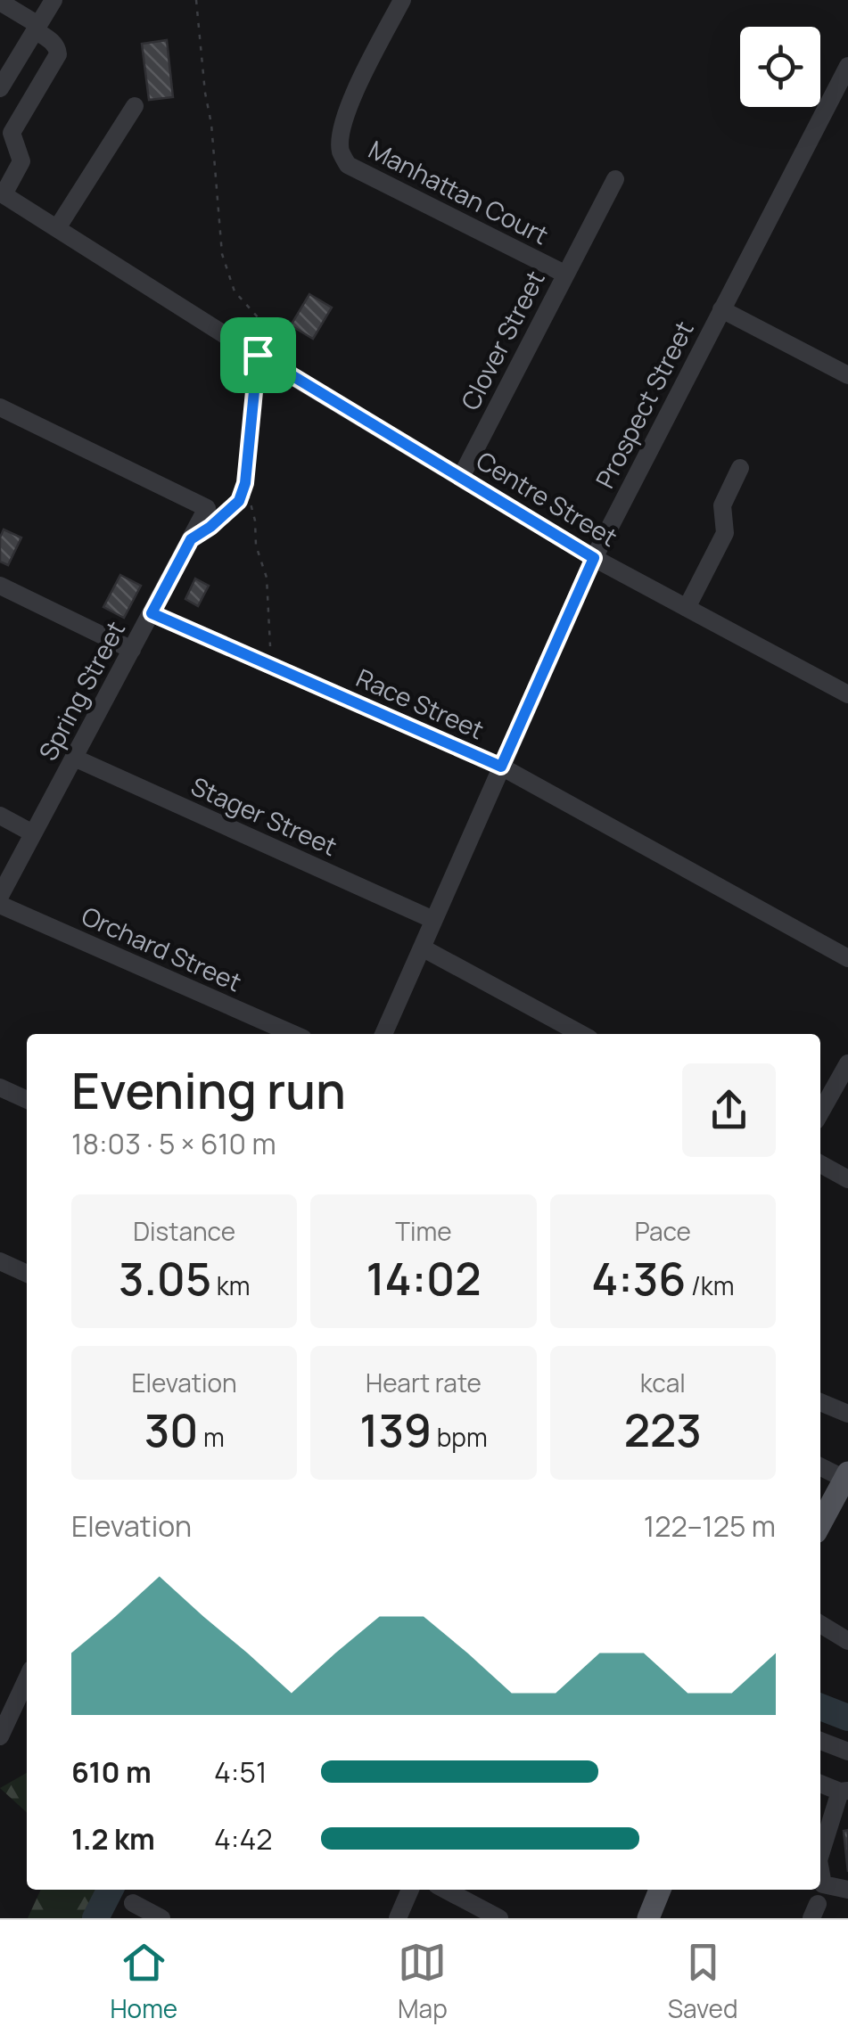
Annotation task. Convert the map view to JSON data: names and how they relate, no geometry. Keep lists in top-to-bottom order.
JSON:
{
  "streets": {
    "street": [
      "Manhattan Court",
      "Clover Street",
      "Prospect Street",
      "Centre Street",
      "Spring Street",
      "Race Street",
      "Stager Street",
      "Orchard Street"
    ]
  },
  "crossings": [
    ["Manhattan Court", "Clover Street"],
    ["Clover Street", "Centre Street"],
    ["Prospect Street", "Centre Street"],
    ["Prospect Street", "Race Street"],
    ["Prospect Street", "Stager Street"],
    ["Spring Street", "Race Street"],
    ["Spring Street", "Stager Street"]
  ],
  "page": {
    "heading": ["Evening run", "18:03 · 5 × 610 m"],
    "stats": [
      ["Distance", "3.05 km"],
      ["Time", "14:02"],
      ["Pace", "4:36 /km"],
      ["Elevation", "30 m"],
      ["Heart rate", "139 bpm"],
      ["kcal", "223"]
    ],
    "chart": ["Elevation", "122–125 m"],
    "list": [
      {
        "name": "610 m",
        "note": "4:51"
      },
      {
        "name": "1.2 km",
        "note": "4:42"
      }
    ],
    "tabs": ["Home", "Map", "Saved"]
  }
}
